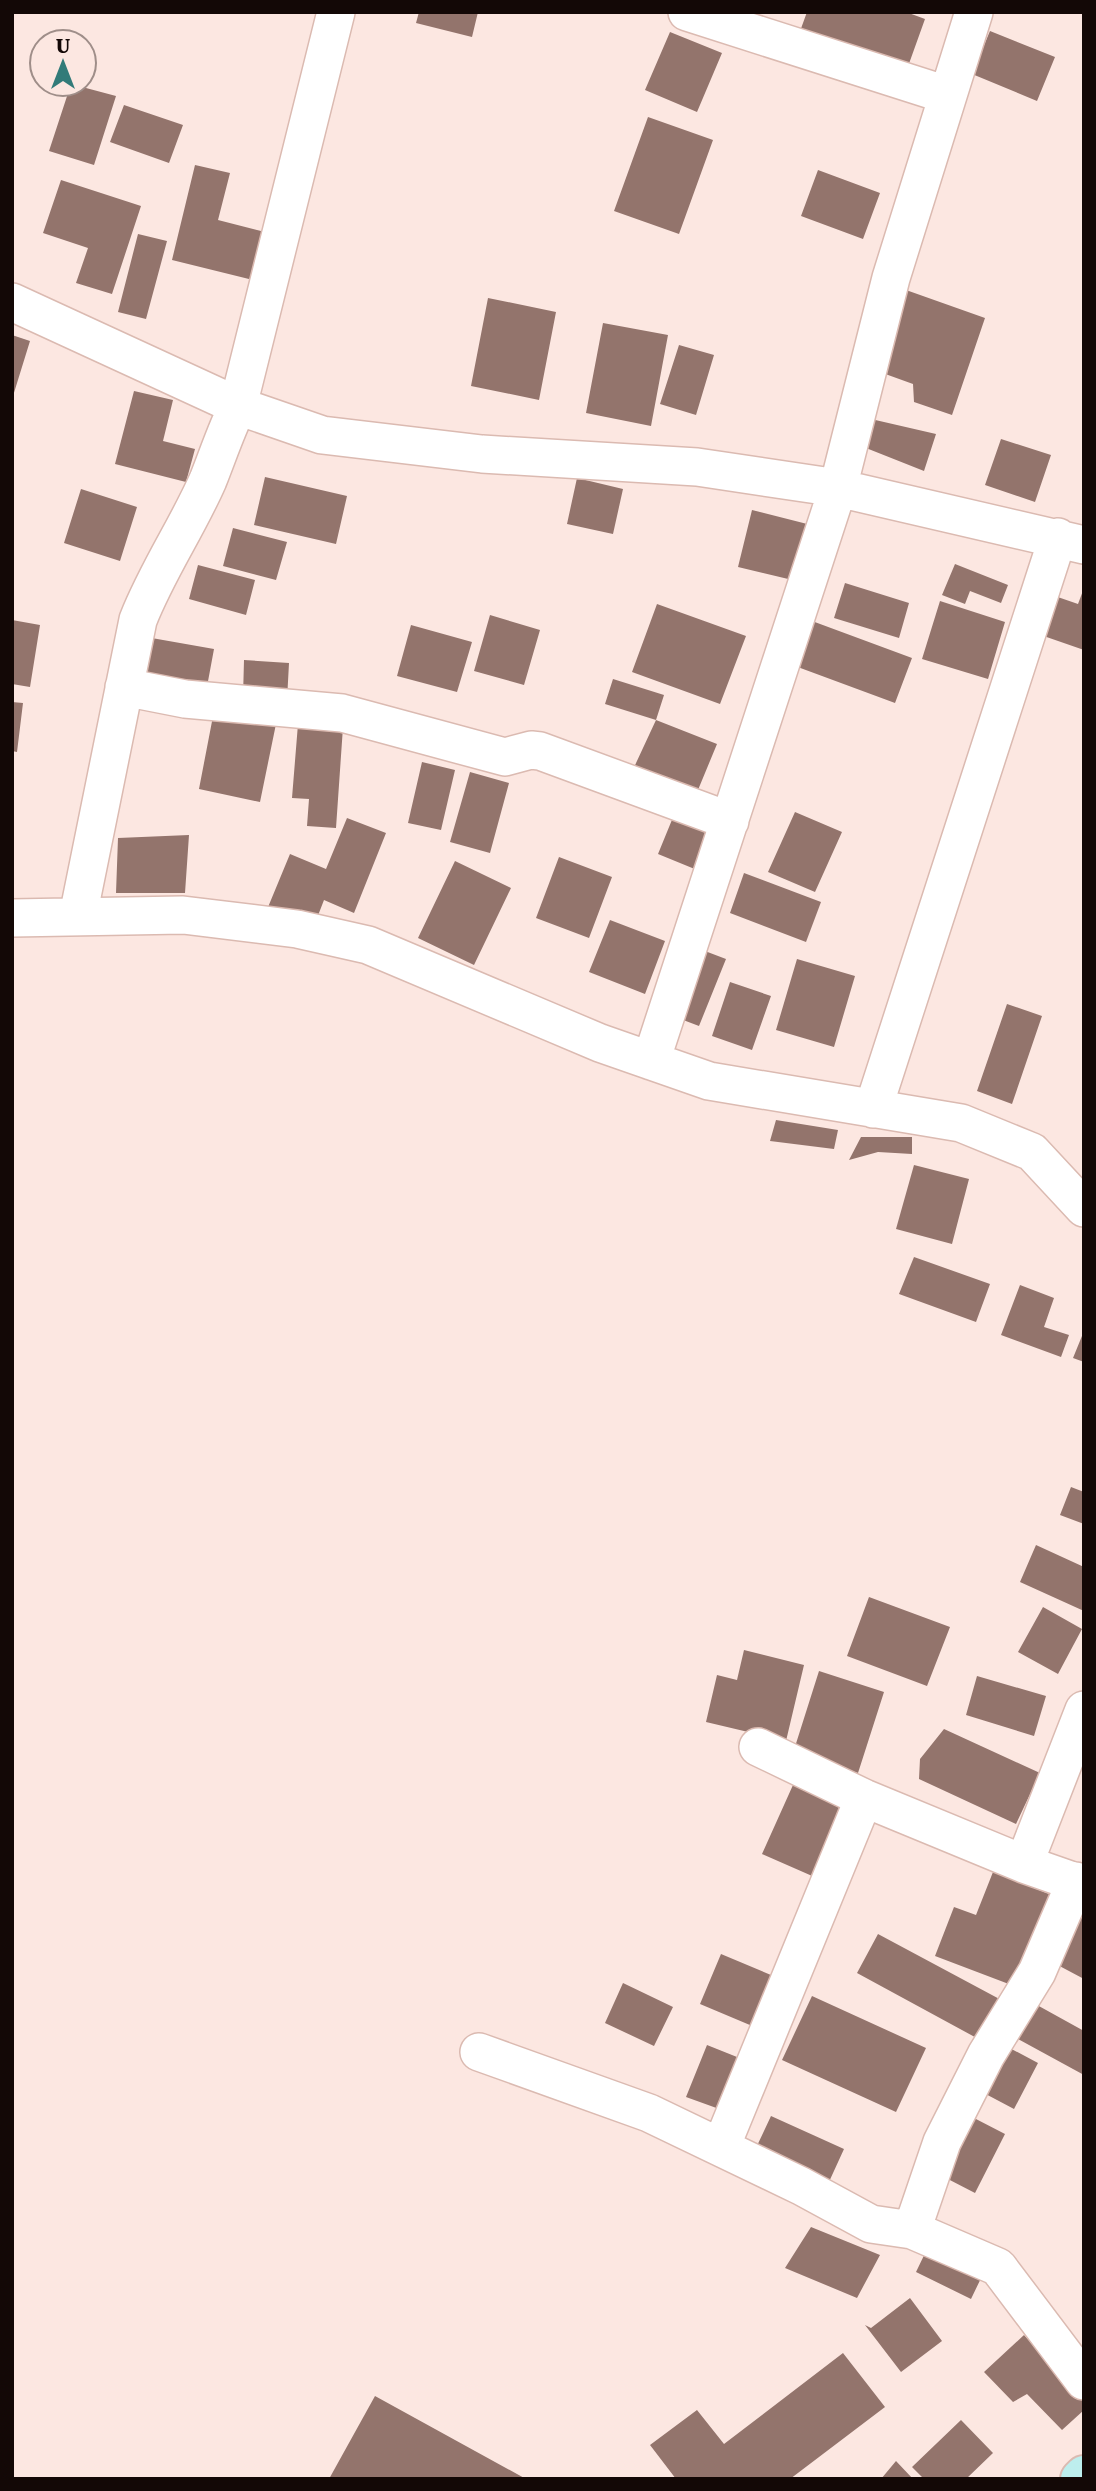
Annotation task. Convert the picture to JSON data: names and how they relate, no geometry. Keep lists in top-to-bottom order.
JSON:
{
  "north": "top"
}
